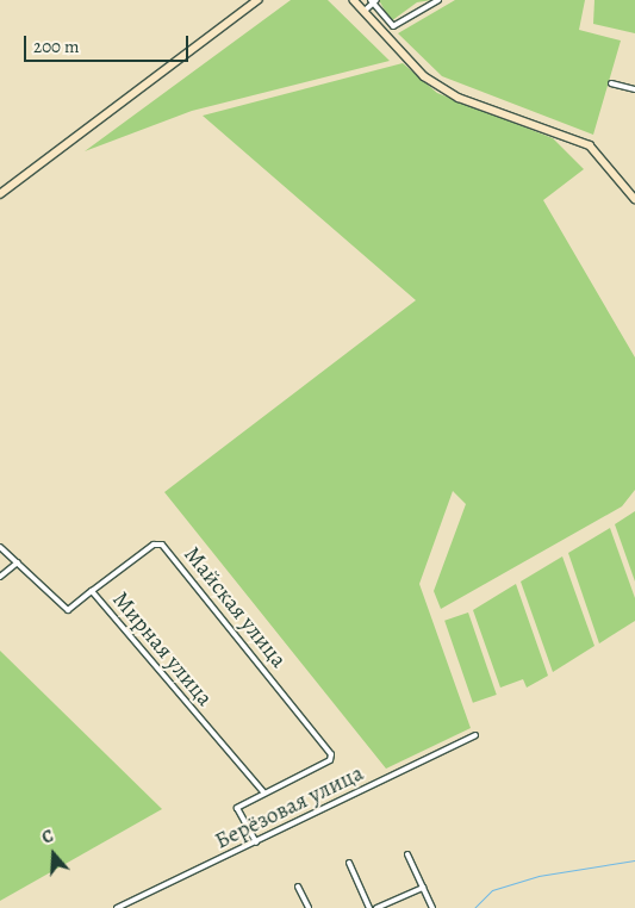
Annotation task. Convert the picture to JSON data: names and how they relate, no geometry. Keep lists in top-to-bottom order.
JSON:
{
  "streets": {
    "street": ["Майская улица", "Мирная улица", "Берёзовая улица"]
  },
  "crossings": [
    ["Майская улица", "Мирная улица"]
  ],
  "scale_bar": "200 m",
  "north": "top"
}
